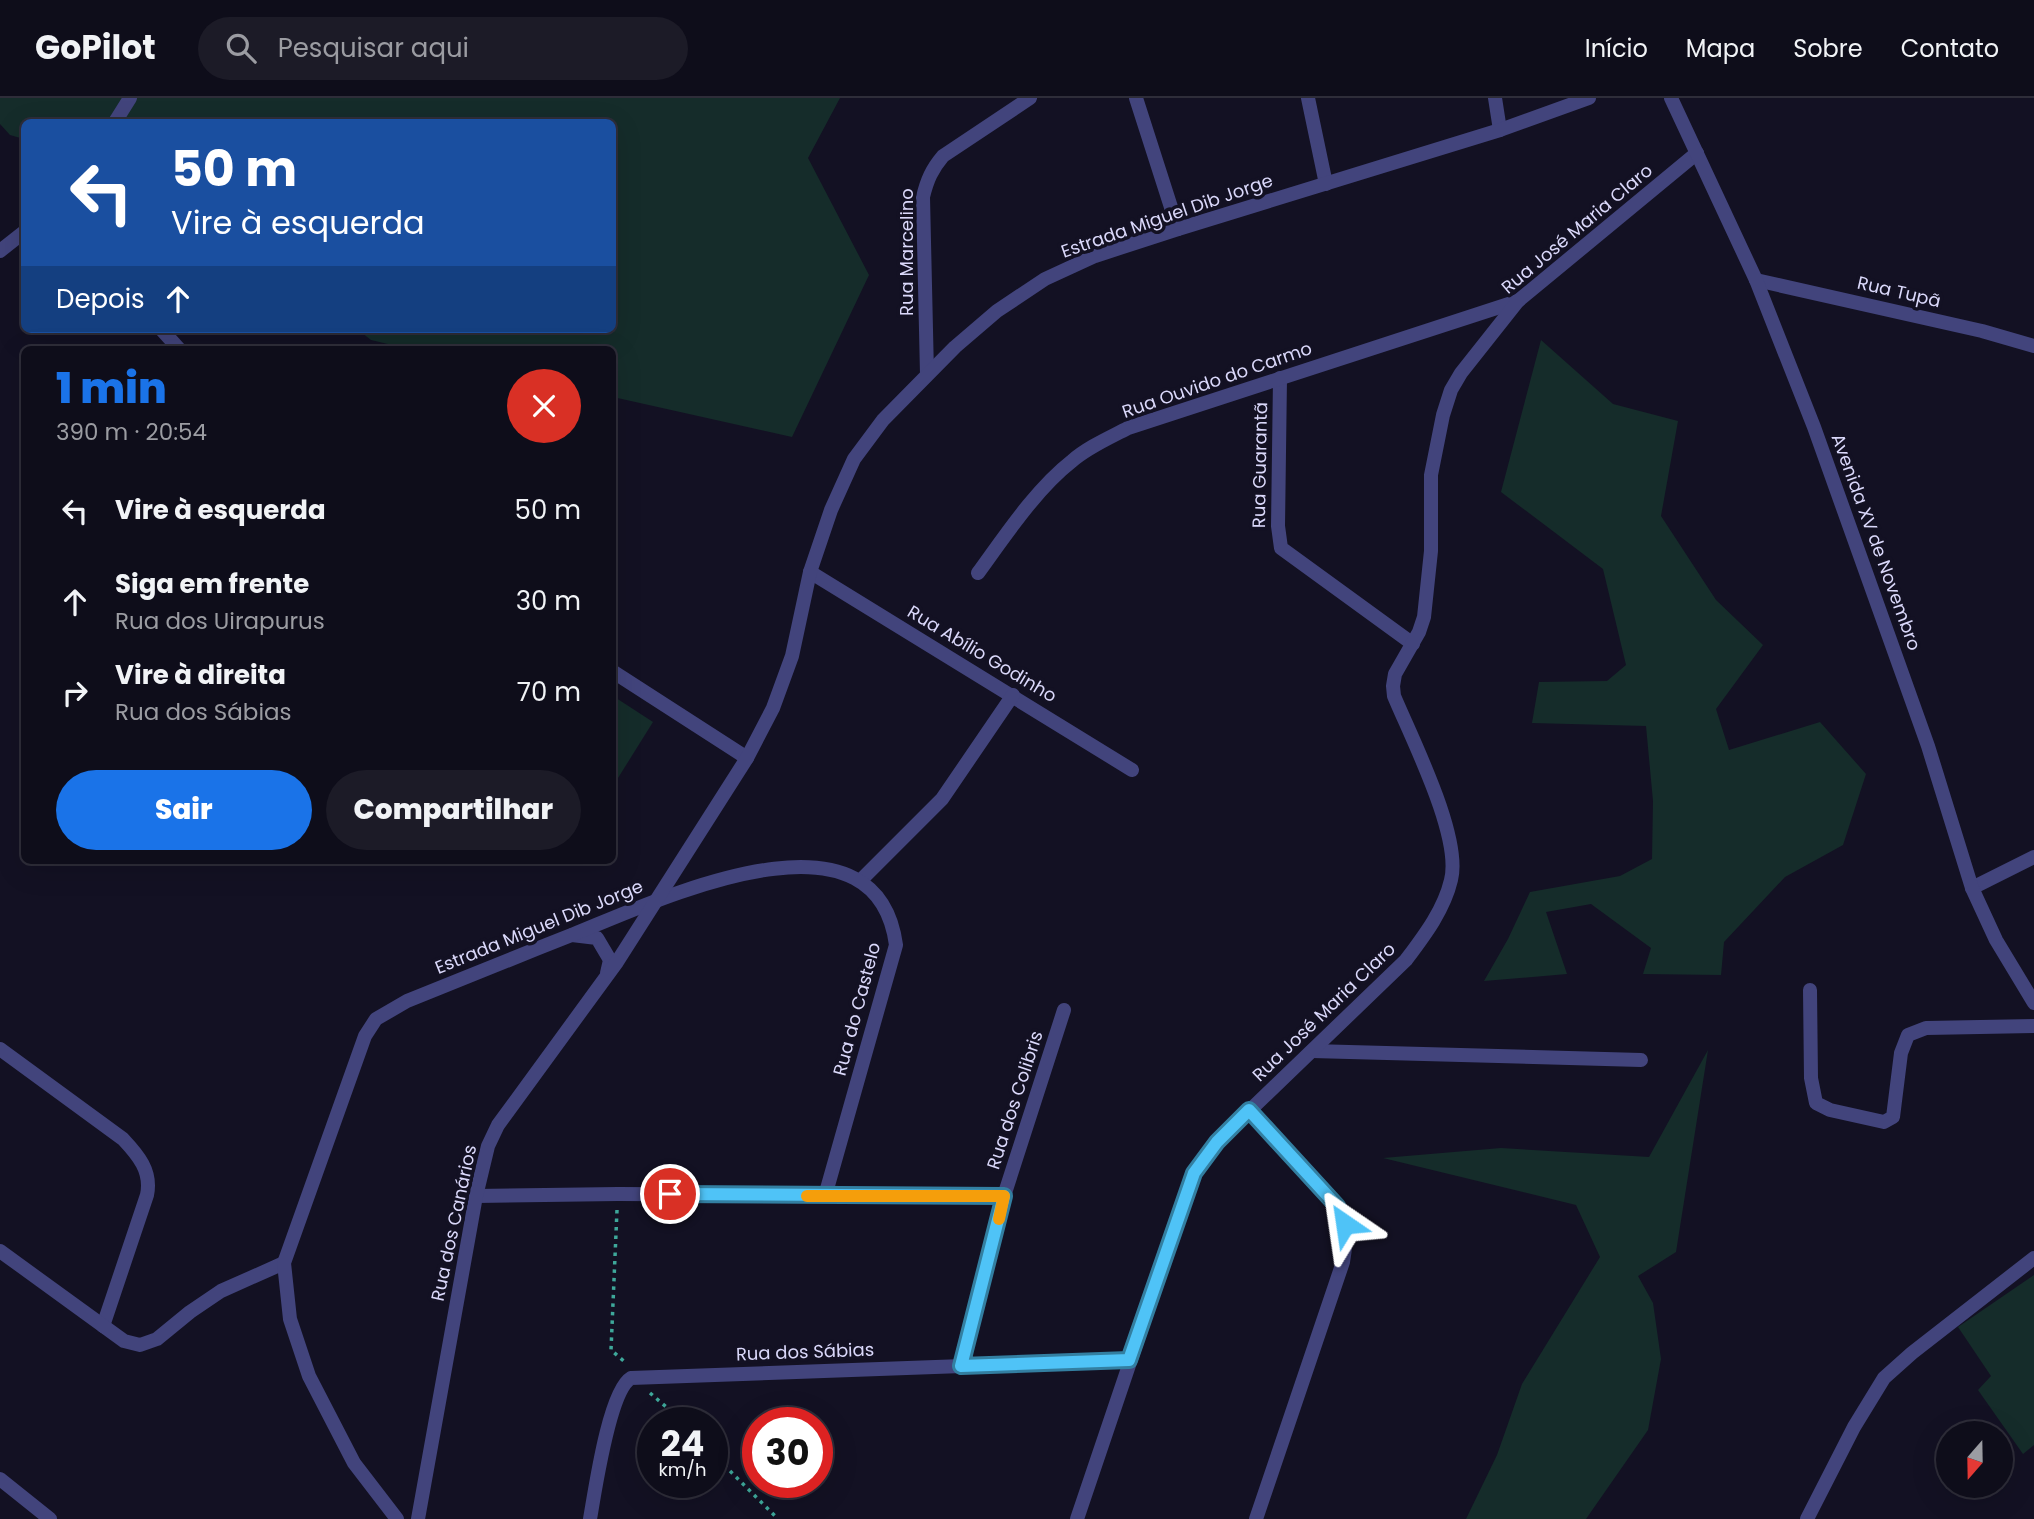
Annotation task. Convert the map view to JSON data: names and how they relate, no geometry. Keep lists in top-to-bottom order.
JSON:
{
  "streets": {
    "street": [
      "Estrada Miguel Dib Jorge",
      "Rua José Maria Claro",
      "Rua Marcelino",
      "Rua Tupã",
      "Rua Ouvido do Carmo",
      "Rua Guarantã",
      "Avenida XV de Novembro",
      "Rua Abílio Godinho",
      "Rua do Castelo",
      "Rua dos Colibris",
      "Rua dos Canários",
      "Rua dos Sábias"
    ]
  },
  "crossings": [
    ["Estrada Miguel Dib Jorge", "Rua Marcelino"],
    ["Estrada Miguel Dib Jorge", "Rua Abílio Godinho"],
    ["Estrada Miguel Dib Jorge", "Rua dos Canários"],
    ["Rua José Maria Claro", "Rua Ouvido do Carmo"],
    ["Rua José Maria Claro", "Rua Guarantã"],
    ["Rua José Maria Claro", "Avenida XV de Novembro"],
    ["Rua José Maria Claro", "Rua dos Sábias"],
    ["Rua Tupã", "Avenida XV de Novembro"],
    ["Rua Ouvido do Carmo", "Rua Guarantã"],
    ["Rua dos Colibris", "Rua dos Sábias"]
  ],
  "north": "bottom",
  "page": {
    "header": "GoPilot",
    "search": "Pesquisar aqui",
    "nav": [
      "Início",
      "Mapa",
      "Sobre",
      "Contato"
    ],
    "turn": ["50 m", "Vire à esquerda"],
    "then": "Depois",
    "heading": ["1 min", "390 m · 20:54"],
    "list": [
      {
        "name": "Vire à esquerda",
        "value": "50 m"
      },
      {
        "name": "Siga em frente",
        "note": "Rua dos Uirapurus",
        "value": "30 m"
      },
      {
        "name": "Vire à direita",
        "note": "Rua dos Sábias",
        "value": "70 m"
      }
    ],
    "buttons": ["Sair", "Compartilhar"],
    "speed": "24 km/h",
    "limit": "30"
  }
}
